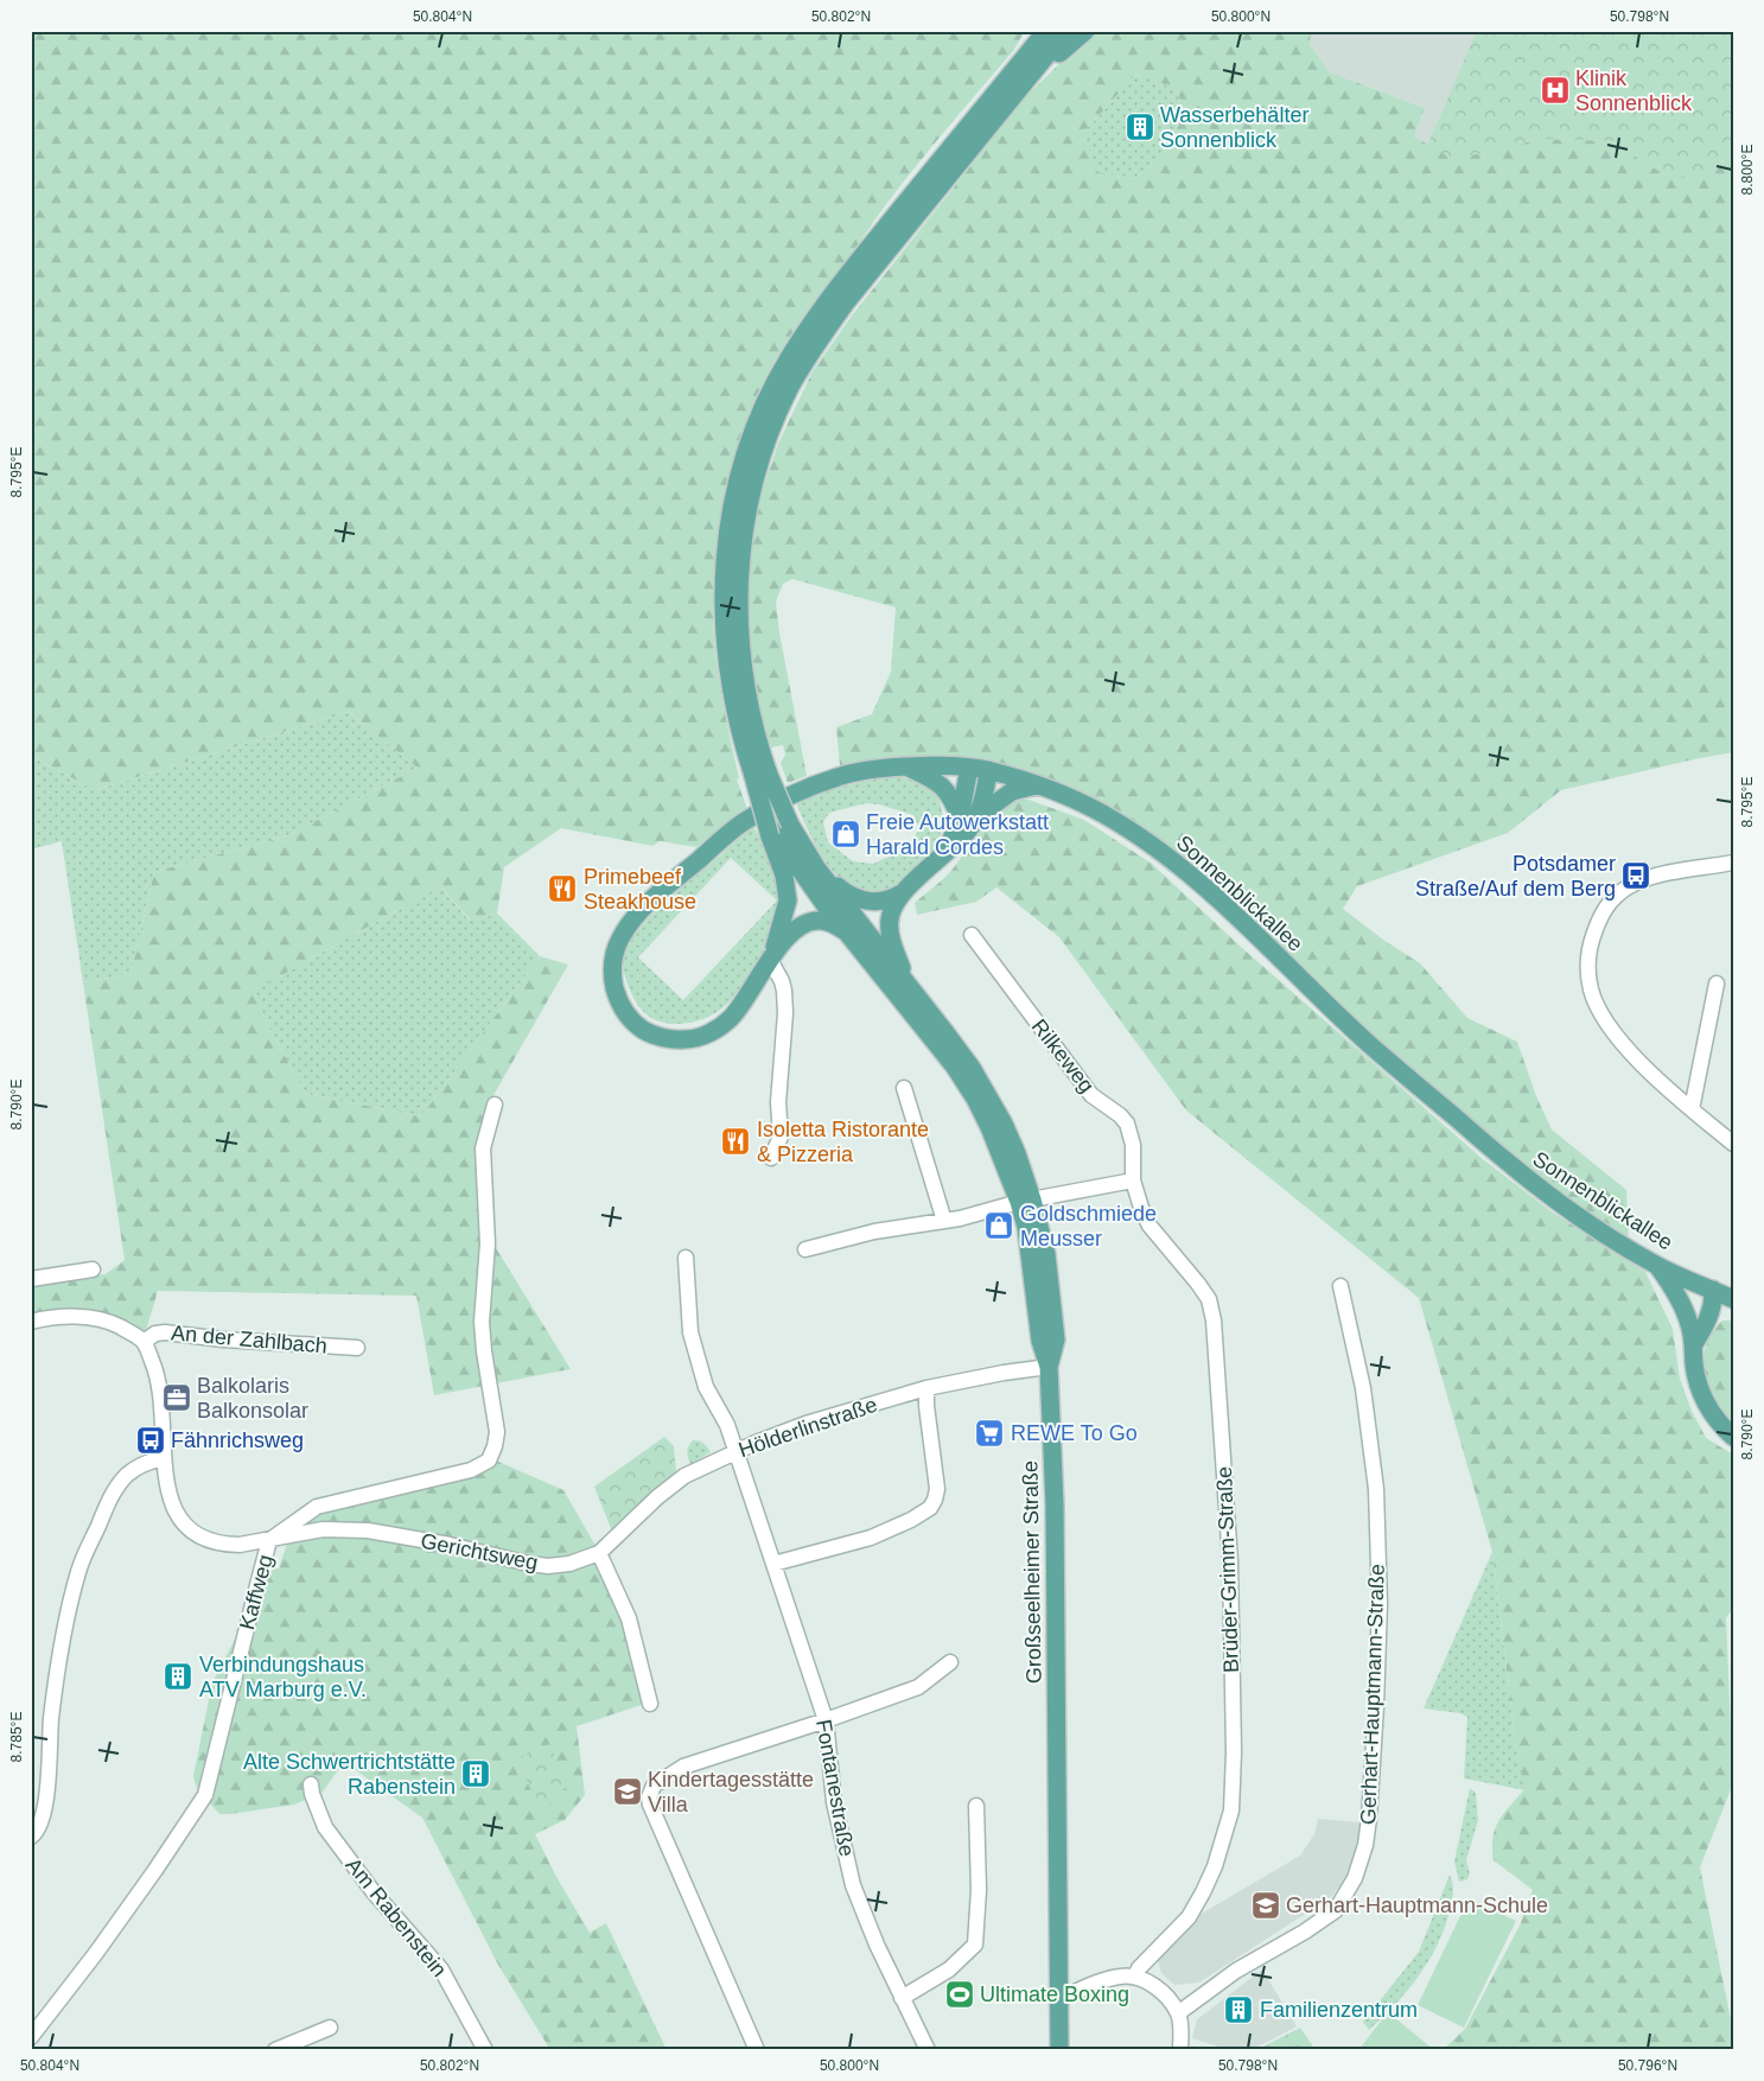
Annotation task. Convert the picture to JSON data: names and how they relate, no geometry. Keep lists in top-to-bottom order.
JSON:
{
  "streets": {
    "main road": ["Sonnenblickallee", "Großseelheimer Straße"],
    "street": [
      "Rilkeweg",
      "An der Zahlbach",
      "Hölderlinstraße",
      "Gerichtsweg",
      "Brüder-Grimm-Straße",
      "Kaffweg",
      "Gerhart-Hauptmann-Straße",
      "Fontanestraße",
      "Am Rabenstein"
    ]
  },
  "crossings": [
    ["Rilkeweg", "Brüder-Grimm-Straße"],
    ["An der Zahlbach", "Gerichtsweg"],
    ["An der Zahlbach", "Kaffweg"],
    ["Hölderlinstraße", "Gerichtsweg"],
    ["Hölderlinstraße", "Großseelheimer Straße"],
    ["Hölderlinstraße", "Fontanestraße"],
    ["Gerichtsweg", "Kaffweg"]
  ],
  "places": {
    "hospital": ["Klinik Sonnenblick"],
    "building": [
      "Wasserbehälter Sonnenblick",
      "Verbindungshaus ATV Marburg e.V.",
      "Alte Schwertrichtstätte Rabenstein",
      "Familienzentrum"
    ],
    "shop": ["Freie Autowerkstatt Harald Cordes", "Goldschmiede Meusser"],
    "bus stop": ["Potsdamer Straße/Auf dem Berg", "Fähnrichsweg"],
    "restaurant": ["Primebeef Steakhouse", "Isoletta Ristorante & Pizzeria"],
    "office": ["Balkolaris Balkonsolar"],
    "supermarket": ["REWE To Go"],
    "school or university": ["Kindertagesstätte Villa", "Gerhart-Hauptmann-Schule"],
    "sports": ["Ultimate Boxing"]
  },
  "coordinates": [
    "50.804°N",
    "50.802°N",
    "50.800°N",
    "50.798°N",
    "8.800°E",
    "8.795°E",
    "8.790°E",
    "8.785°E",
    "50.796°N"
  ]
}
